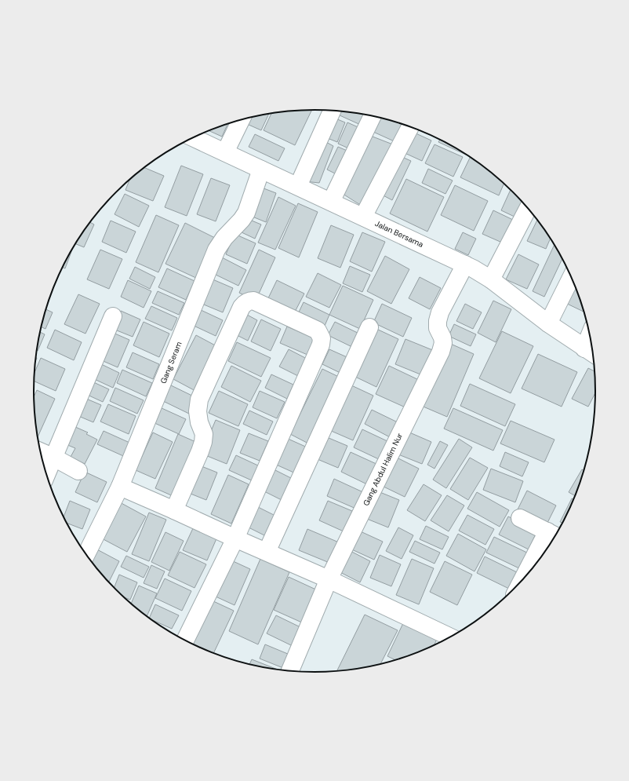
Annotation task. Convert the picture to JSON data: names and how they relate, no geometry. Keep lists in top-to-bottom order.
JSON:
{
  "streets": {
    "street": ["Jalan Bersama", "Gang Seram", "Gang Abdul Halim Nur"]
  },
  "crossings": [
    ["Jalan Bersama", "Gang Seram"],
    ["Jalan Bersama", "Gang Abdul Halim Nur"]
  ]
}
